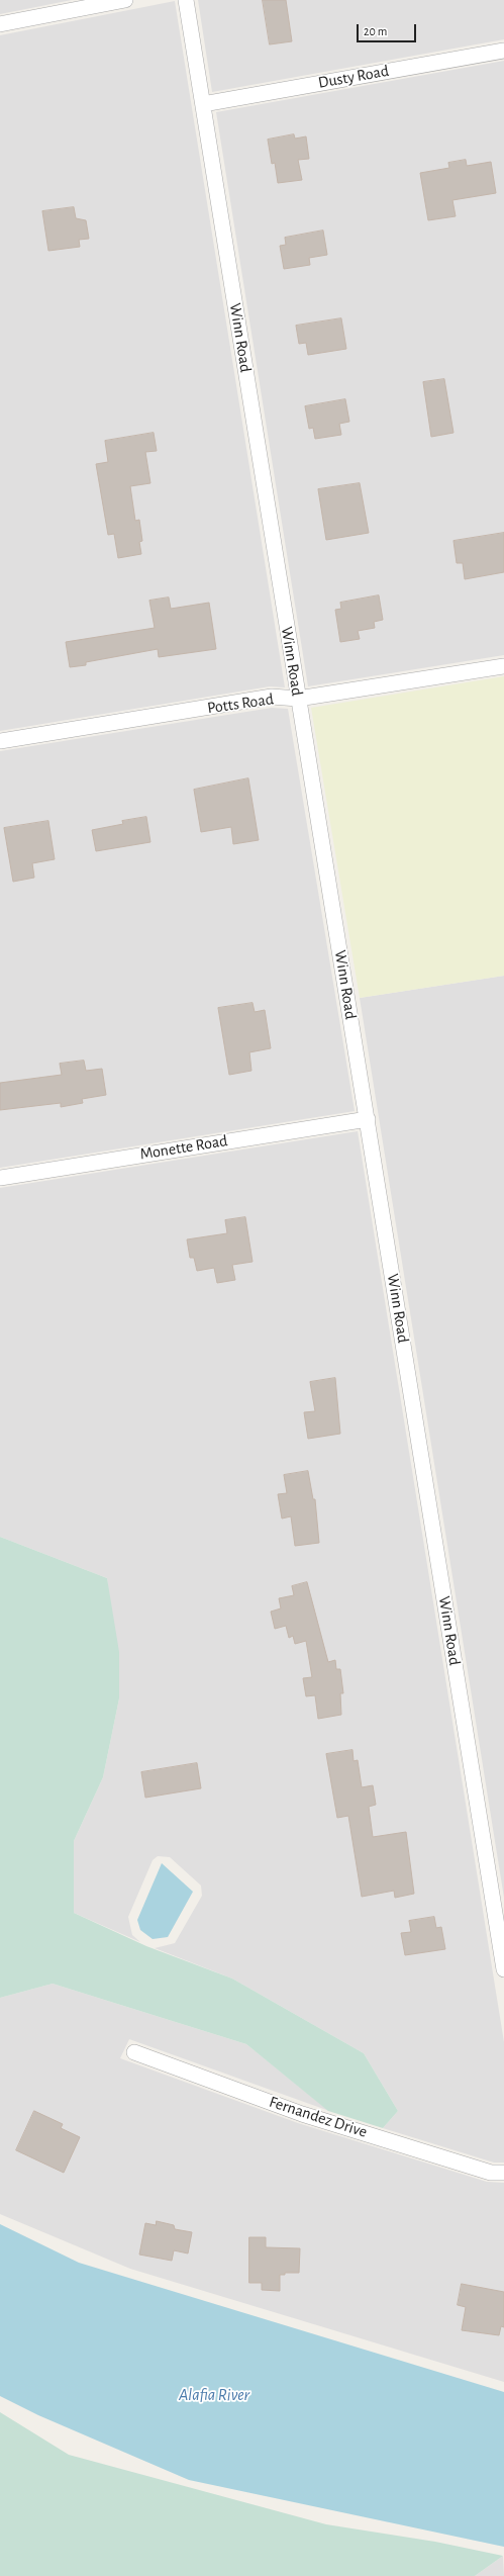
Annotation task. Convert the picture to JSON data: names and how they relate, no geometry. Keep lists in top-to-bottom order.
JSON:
{
  "streets": {
    "street": [
      "Dusty Road",
      "Winn Road",
      "Potts Road",
      "Monette Road",
      "Fernandez Drive"
    ]
  },
  "crossings": [
    ["Dusty Road", "Winn Road"],
    ["Winn Road", "Potts Road"],
    ["Winn Road", "Monette Road"]
  ],
  "water": ["Alafia River"],
  "scale_bar": "20 m"
}
